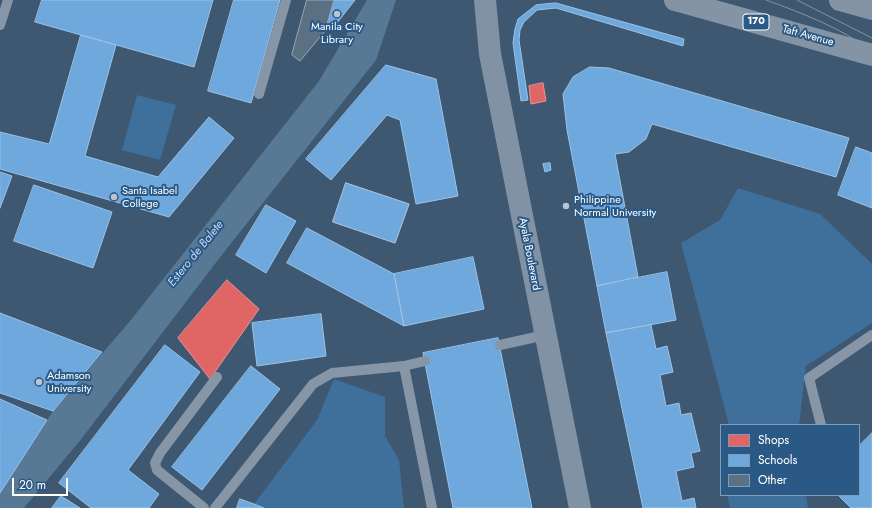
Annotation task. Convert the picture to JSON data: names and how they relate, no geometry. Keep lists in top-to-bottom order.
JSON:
{
  "streets": {
    "main road": ["170", "Taft Avenue", "Ayala Boulevard"]
  },
  "water": ["Estero de Balete"],
  "places": [
    "Manila City Library",
    "Santa Isabel College",
    "Philippine Normal University",
    "Adamson University"
  ],
  "legend": ["Shops", "Schools", "Other"],
  "scale_bar": "20 m"
}
